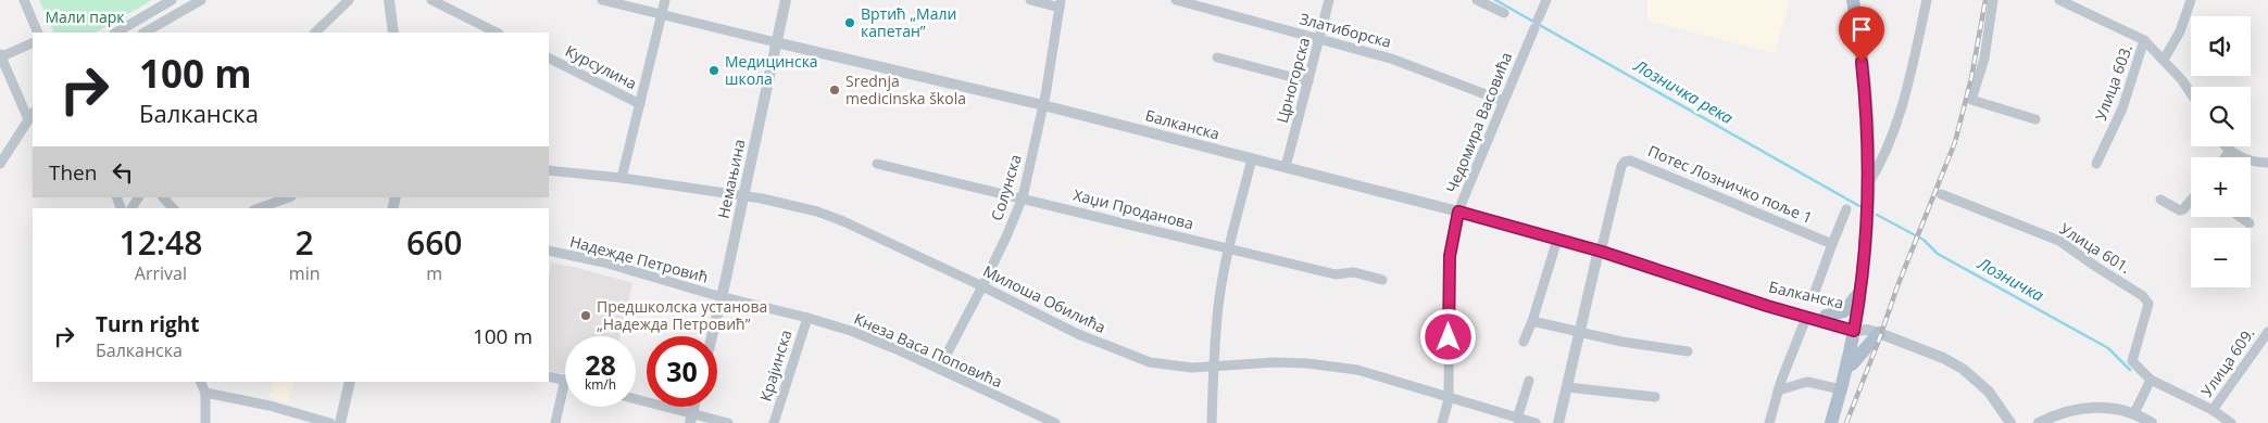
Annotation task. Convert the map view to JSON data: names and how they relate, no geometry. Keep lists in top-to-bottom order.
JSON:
{
  "streets": {
    "street": [
      "Златиборска",
      "Курсулина",
      "Црногорска",
      "Улица 603.",
      "Чедомира Васовића",
      "Балканска",
      "Немањина",
      "Потес Лозничко поље 1",
      "Солунска",
      "Хаџи Проданова",
      "Улица 601.",
      "Надежде Петровић",
      "Милоша Обилића",
      "Кнеза Васа Поповића",
      "Улица 609.",
      "Крајинска"
    ]
  },
  "crossings": [
    ["Златиборска", "Црногорска"],
    ["Златиборска", "Чедомира Васовића"],
    ["Црногорска", "Балканска"],
    ["Чедомира Васовића", "Балканска"],
    ["Чедомира Васовића", "Милоша Обилића"],
    ["Балканска", "Немањина"],
    ["Балканска", "Потес Лозничко поље 1"],
    ["Балканска", "Солунска"],
    ["Немањина", "Надежде Петровић"],
    ["Немањина", "Милоша Обилића"],
    ["Немањина", "Кнеза Васа Поповића"],
    ["Солунска", "Хаџи Проданова"],
    ["Солунска", "Милоша Обилића"],
    ["Солунска", "Кнеза Васа Поповића"],
    ["Надежде Петровић", "Кнеза Васа Поповића"],
    ["Кнеза Васа Поповића", "Крајинска"]
  ],
  "water": ["Лозничка река", "Лозничка"],
  "parks": ["Мали парк"],
  "places": [
    "Вртић „Мали капетан”",
    "Медицинска школа",
    "Srednja medicinska škola",
    "Предшколска установа „Надежда Петровић”"
  ],
  "page": {
    "map_buttons": ["+", "−"],
    "turn": ["100 m", "Балканска"],
    "then": "Then",
    "eta": [
      "12:48",
      "Arrival",
      "2",
      "min",
      "660",
      "m"
    ],
    "list": [
      {
        "name": "Turn right",
        "note": "Балканска",
        "value": "100 m"
      }
    ],
    "speed": "28 km/h",
    "limit": "30"
  }
}
